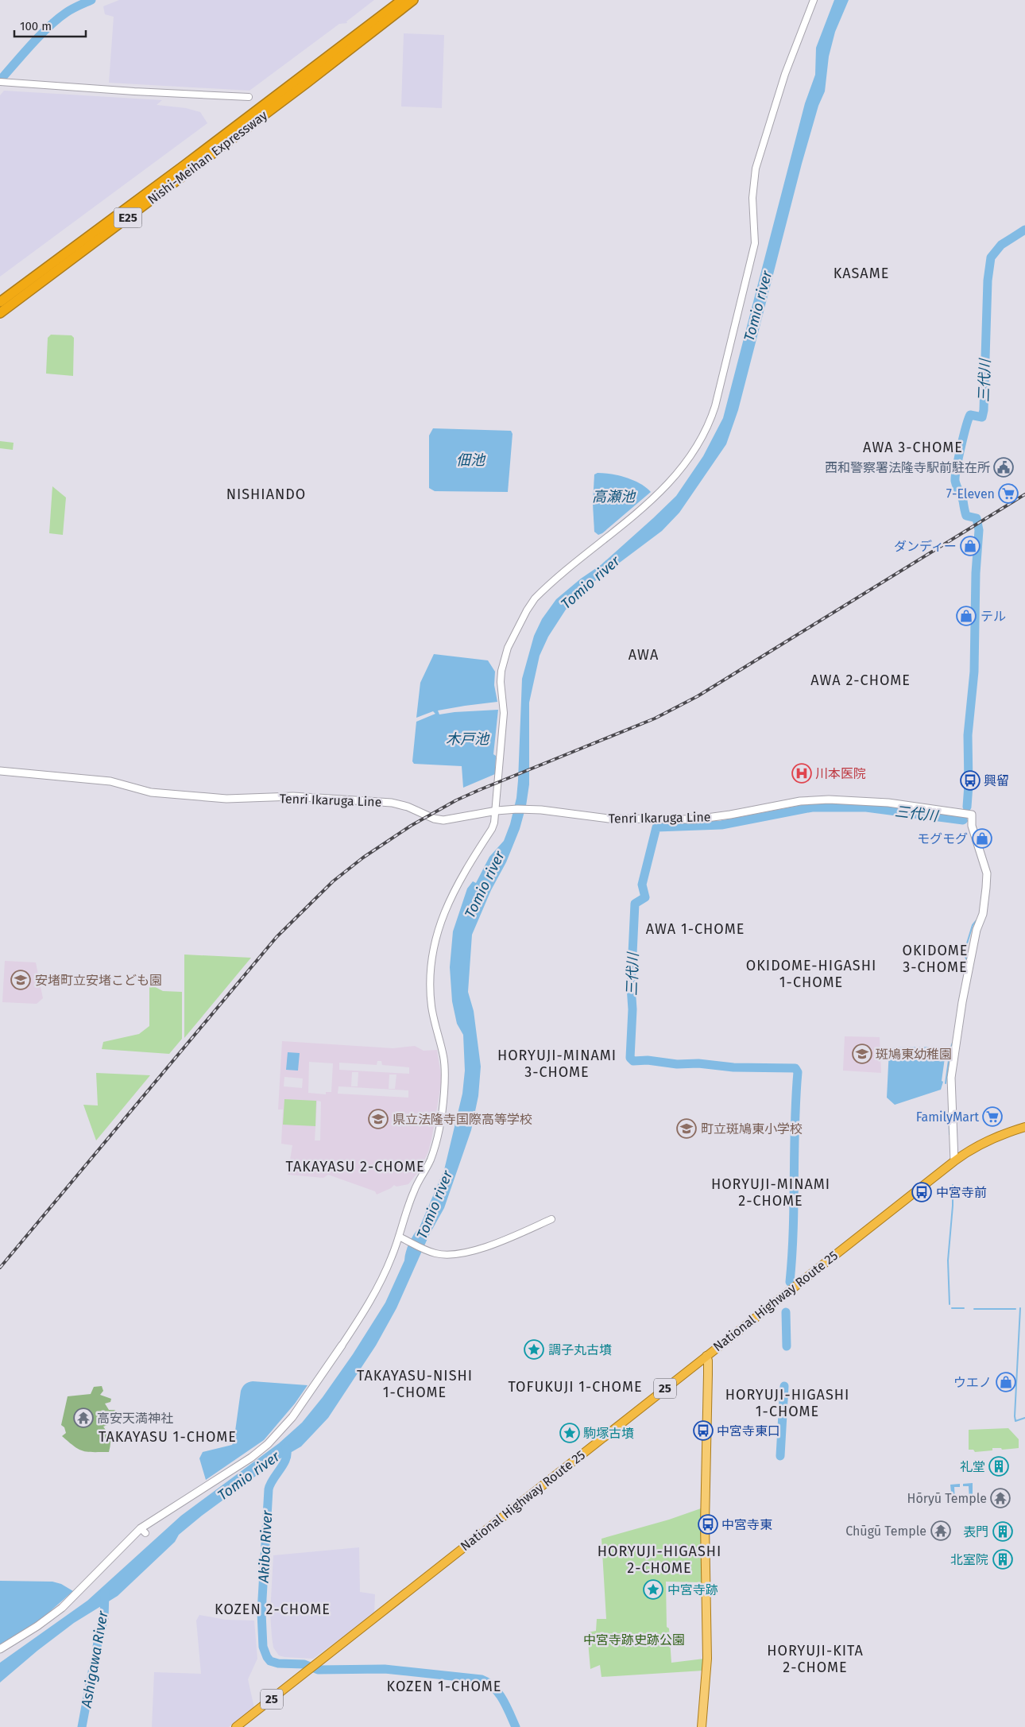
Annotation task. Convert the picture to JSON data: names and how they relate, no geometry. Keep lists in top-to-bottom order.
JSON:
{
  "streets": {
    "highway": [
      "Nishi-Meihan Expressway",
      "E25",
      "National Highway Route 25",
      "25"
    ],
    "main road": ["Tenri Ikaruga Line"]
  },
  "crossings": [
    ["Tenri Ikaruga Line", "National Highway Route 25"]
  ],
  "districts": [
    "KASAME",
    "AWA 3-CHOME",
    "NISHIANDO",
    "AWA",
    "AWA 2-CHOME",
    "AWA 1-CHOME",
    "OKIDOME 3-CHOME",
    "OKIDOME-HIGASHI 1-CHOME",
    "HORYUJI-MINAMI 3-CHOME",
    "TAKAYASU 2-CHOME",
    "HORYUJI-MINAMI 2-CHOME",
    "TAKAYASU-NISHI 1-CHOME",
    "TOFUKUJI 1-CHOME",
    "HORYUJI-HIGASHI 1-CHOME",
    "TAKAYASU 1-CHOME",
    "HORYUJI-HIGASHI 2-CHOME",
    "KOZEN 2-CHOME",
    "HORYUJI-KITA 2-CHOME",
    "KOZEN 1-CHOME"
  ],
  "water": [
    "Tomio river",
    "三代川",
    "佃池",
    "高瀬池",
    "木戸池",
    "Akiba River",
    "Ashigawa River"
  ],
  "parks": ["中宮寺跡史跡公園"],
  "places": {
    "public building": ["西和警察署法隆寺駅前駐在所"],
    "supermarket": ["7-Eleven", "FamilyMart"],
    "shop": [
      "ダンディー",
      "テル",
      "モグモグ",
      "ウエノ"
    ],
    "hospital": ["川本医院"],
    "bus stop": [
      "興留",
      "中宮寺前",
      "中宮寺東口",
      "中宮寺東"
    ],
    "school or university": [
      "安堵町立安堵こども園",
      "斑鳩東幼稚園",
      "県立法隆寺国際高等学校",
      "町立斑鳩東小学校"
    ],
    "place": ["調子丸古墳", "駒塚古墳", "中宮寺跡"],
    "temple": ["高安天満神社", "Hōryū Temple", "Chūgū Temple"],
    "building": ["礼堂", "表門", "北室院"]
  },
  "scale_bar": "100 m"
}
